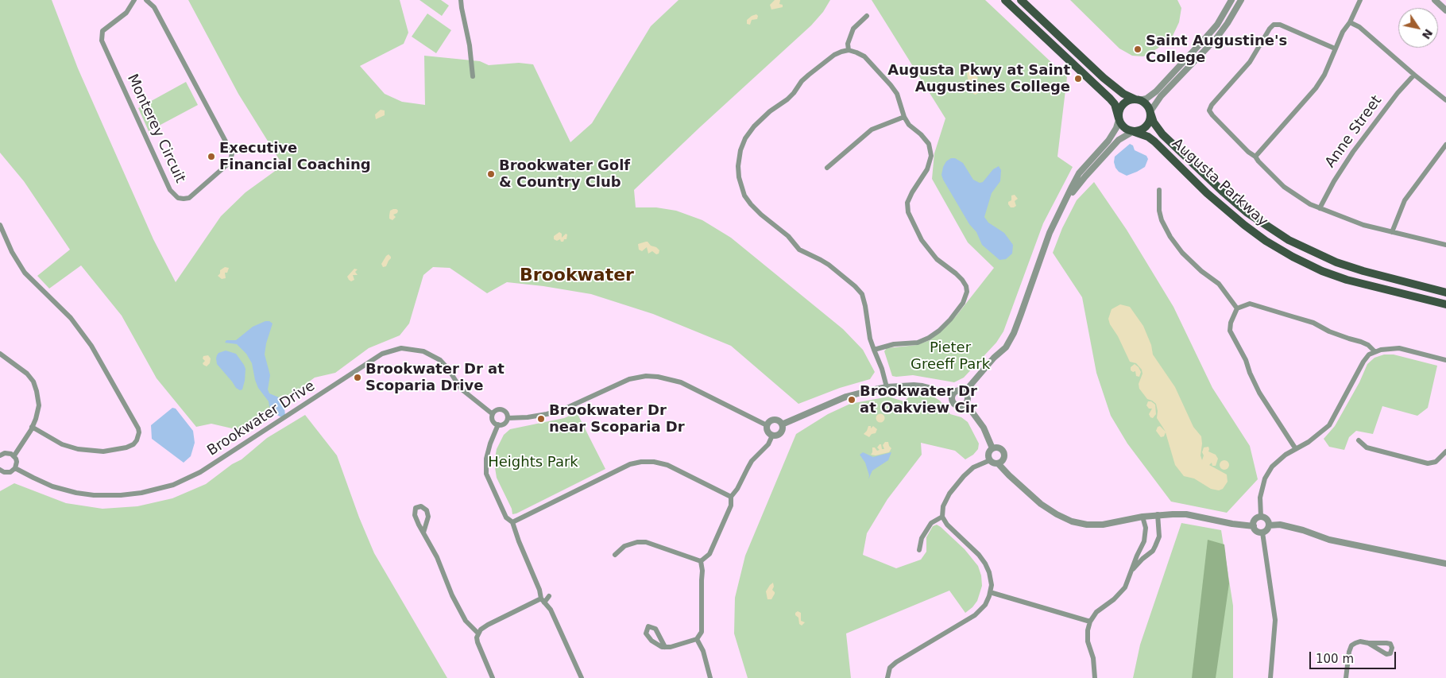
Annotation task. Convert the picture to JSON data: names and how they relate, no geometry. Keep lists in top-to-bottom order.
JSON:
{
  "streets": {
    "main road": ["Augusta Parkway"],
    "street": ["Monterey Circuit", "Anne Street", "Brookwater Drive"]
  },
  "districts": ["Brookwater"],
  "parks": ["Pieter Greeff Park", "Heights Park"],
  "places": [
    "Saint Augustine's College",
    "Augusta Pkwy at Saint Augustines College",
    "Executive Financial Coaching",
    "Brookwater Golf & Country Club",
    "Brookwater Dr at Scoparia Drive",
    "Brookwater Dr at Oakview Cir",
    "Brookwater Dr near Scoparia Dr"
  ],
  "scale_bar": "100 m",
  "north": "bottom right"
}
